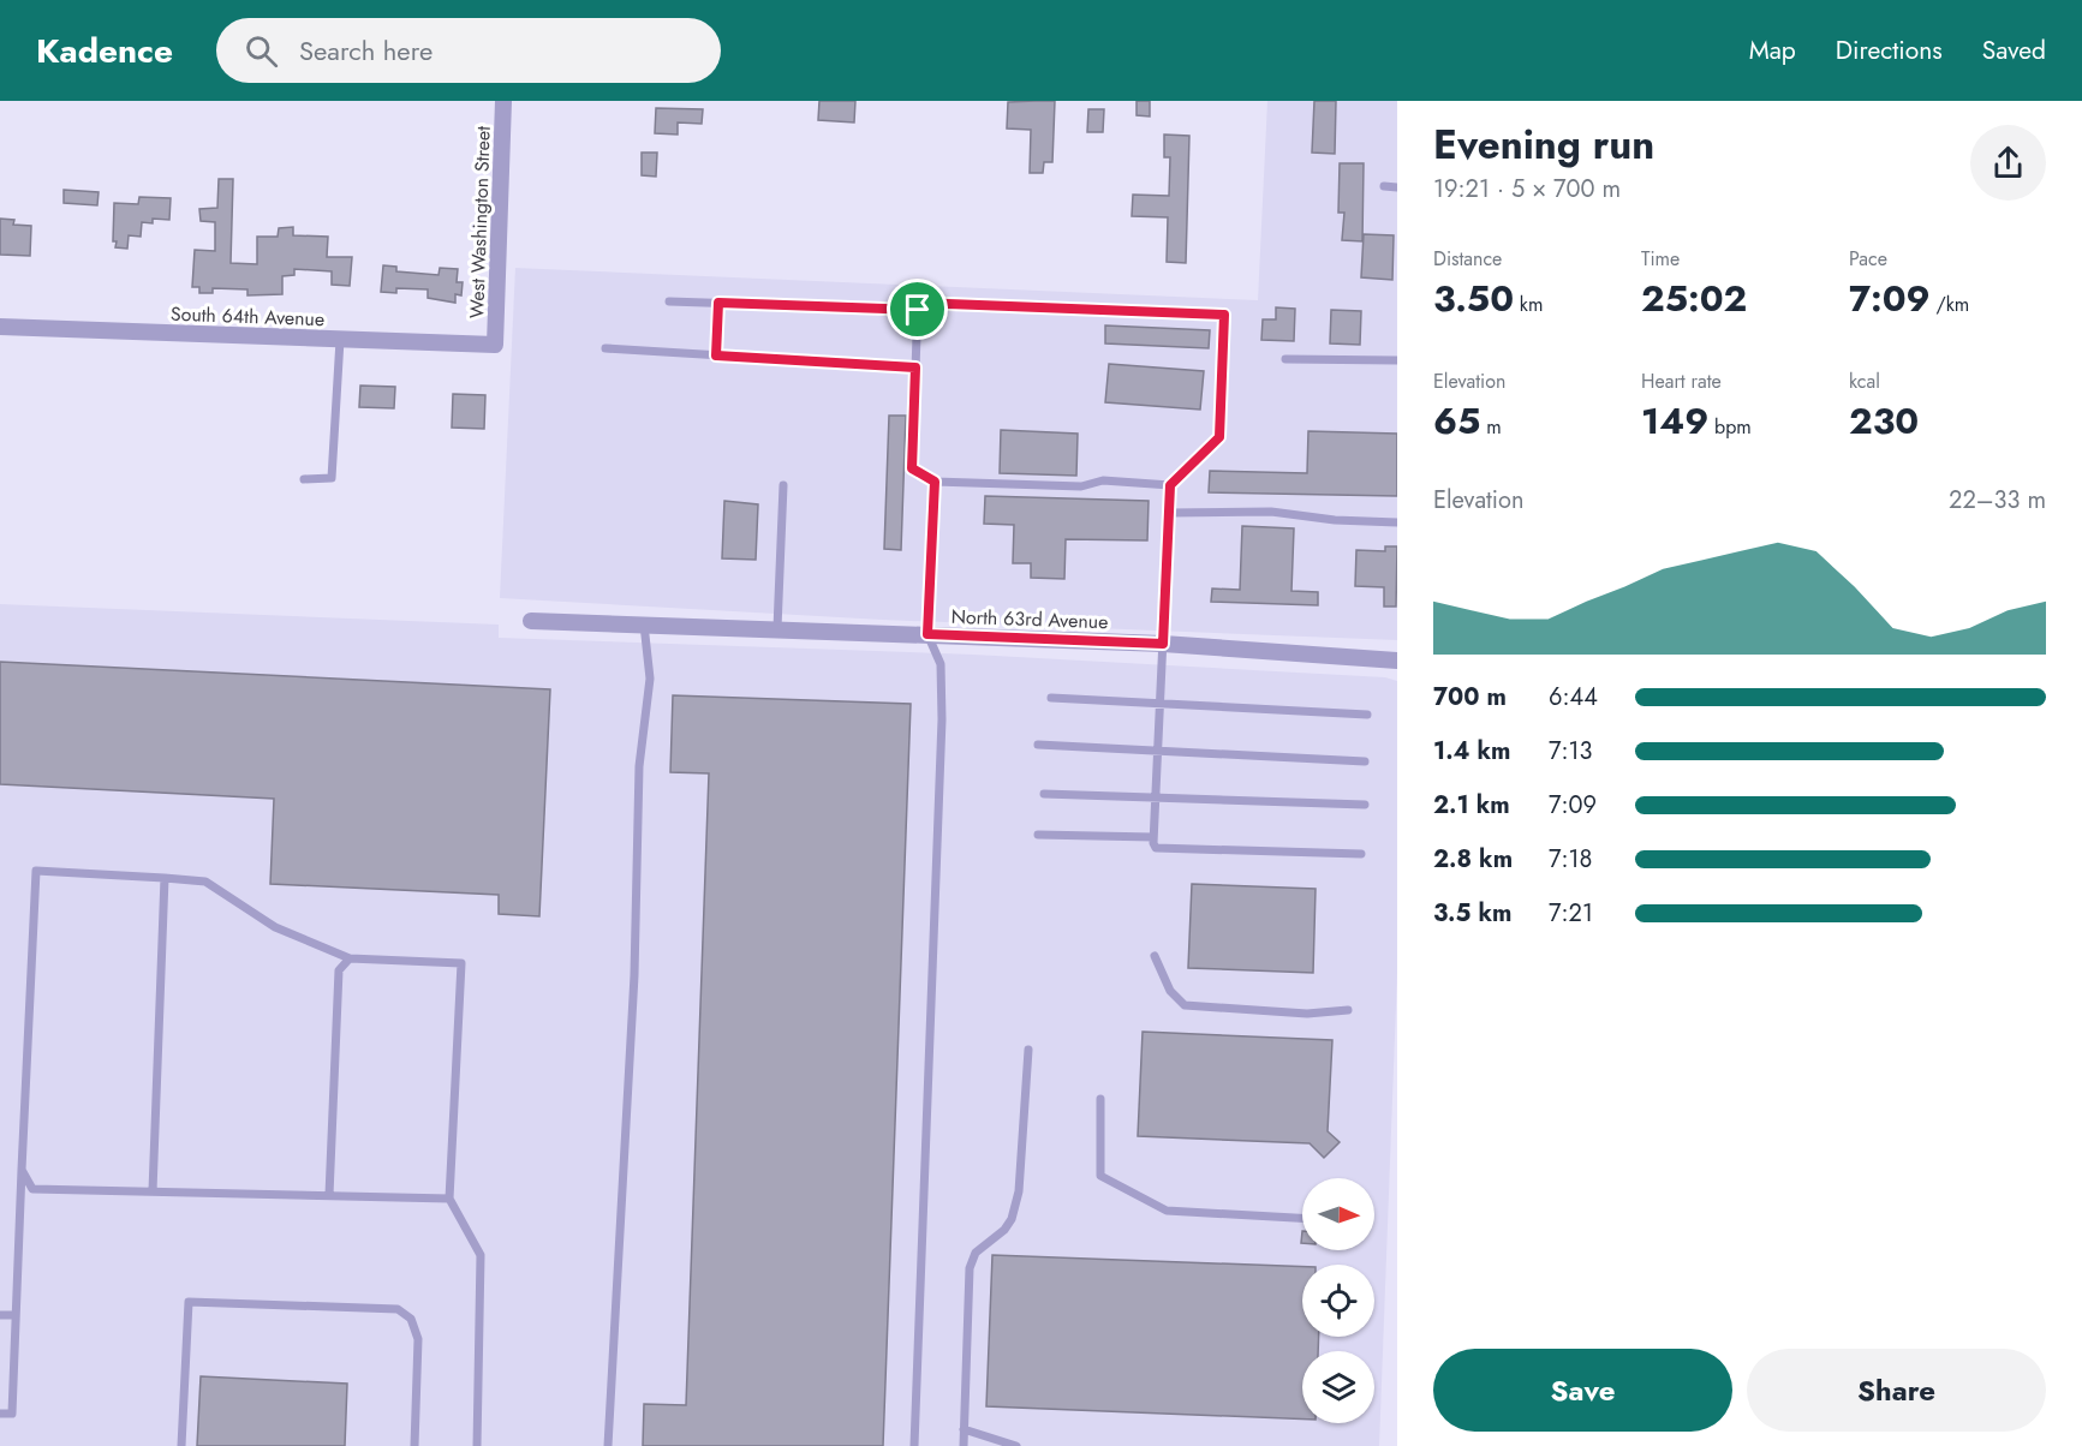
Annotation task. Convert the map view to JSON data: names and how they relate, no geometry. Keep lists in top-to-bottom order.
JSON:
{
  "streets": {
    "street": ["West Washington Street", "South 64th Avenue", "North 63rd Avenue"]
  },
  "crossings": [
    ["West Washington Street", "South 64th Avenue"]
  ],
  "north": "right",
  "page": {
    "header": "Kadence",
    "search": "Search here",
    "nav": ["Map", "Directions", "Saved"],
    "heading": ["Evening run", "19:21 · 5 × 700 m"],
    "stats": [
      ["Distance", "3.50 km"],
      ["Time", "25:02"],
      ["Pace", "7:09 /km"],
      ["Elevation", "65 m"],
      ["Heart rate", "149 bpm"],
      ["kcal", "230"]
    ],
    "chart": ["Elevation", "22–33 m"],
    "list": [
      {
        "name": "700 m",
        "note": "6:44"
      },
      {
        "name": "1.4 km",
        "note": "7:13"
      },
      {
        "name": "2.1 km",
        "note": "7:09"
      },
      {
        "name": "2.8 km",
        "note": "7:18"
      },
      {
        "name": "3.5 km",
        "note": "7:21"
      }
    ],
    "buttons": ["Save", "Share"]
  }
}
